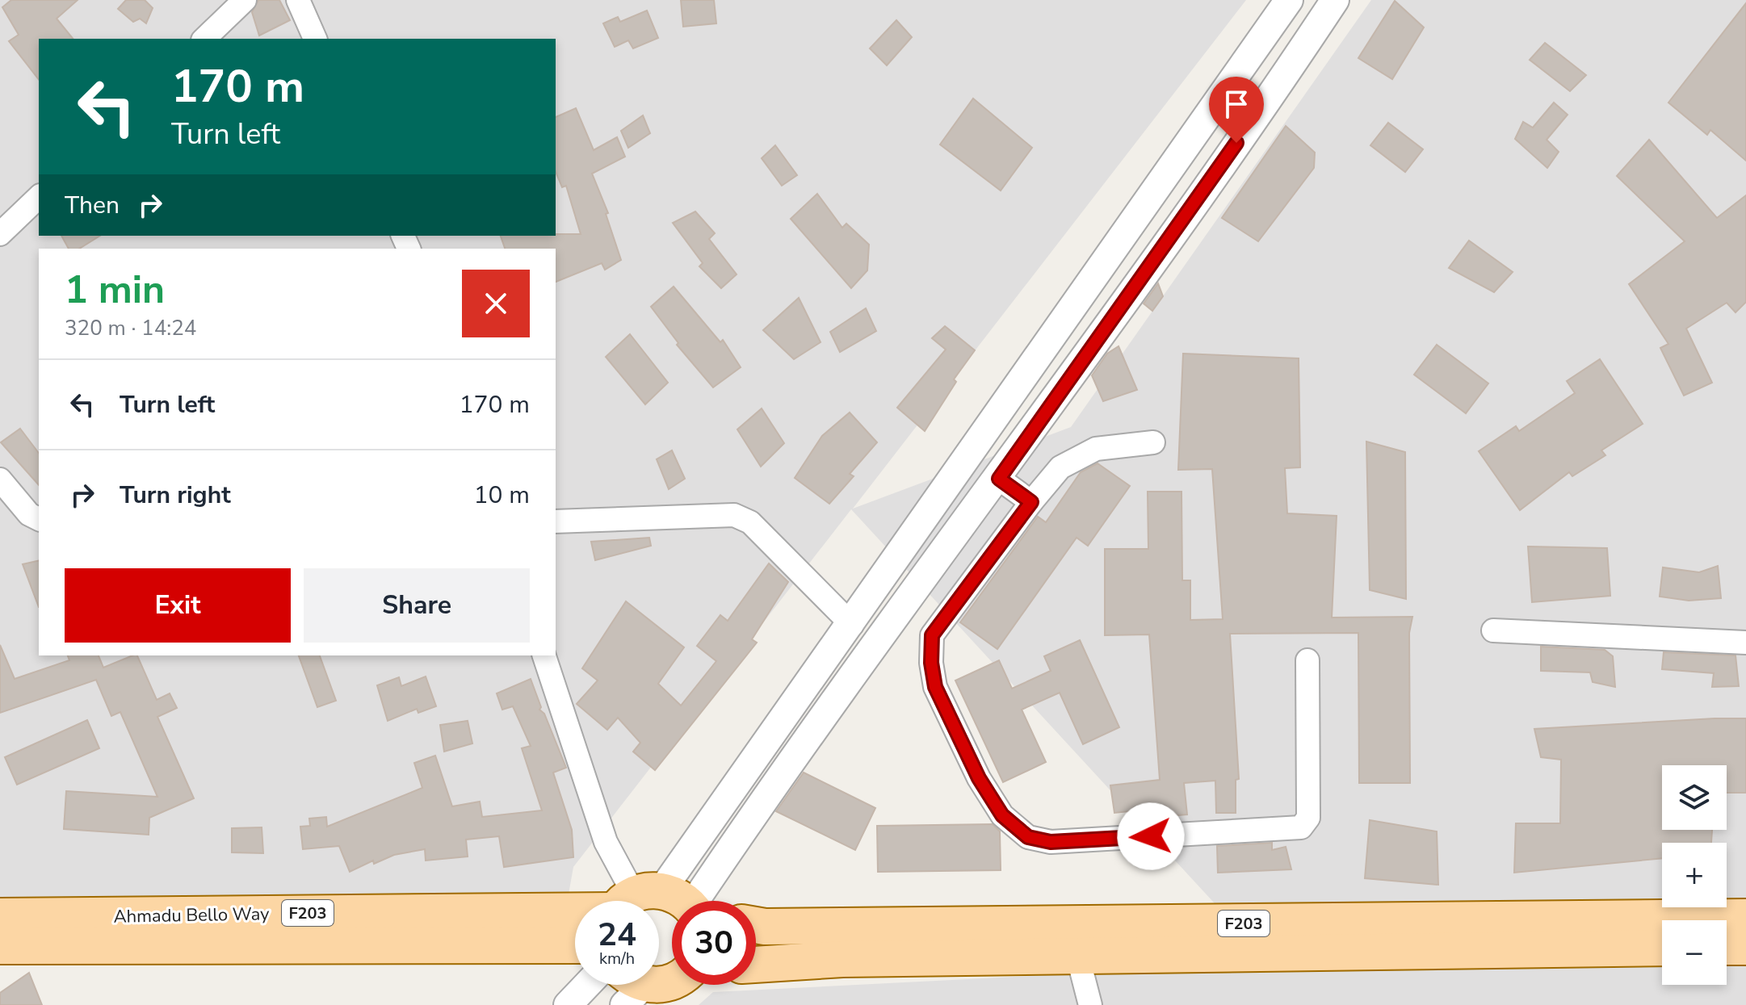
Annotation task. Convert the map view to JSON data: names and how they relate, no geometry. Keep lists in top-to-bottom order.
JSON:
{
  "streets": {
    "main road": ["F203", "Ahmadu Bello Way"]
  },
  "page": {
    "turn": ["170 m", "Turn left"],
    "then": "Then",
    "heading": ["1 min", "320 m · 14:24"],
    "list": [
      {
        "name": "Turn left",
        "value": "170 m"
      },
      {
        "name": "Turn right",
        "value": "10 m"
      }
    ],
    "buttons": ["Exit", "Share"],
    "map_buttons": ["+", "−"],
    "speed": "24 km/h",
    "limit": "30"
  }
}
